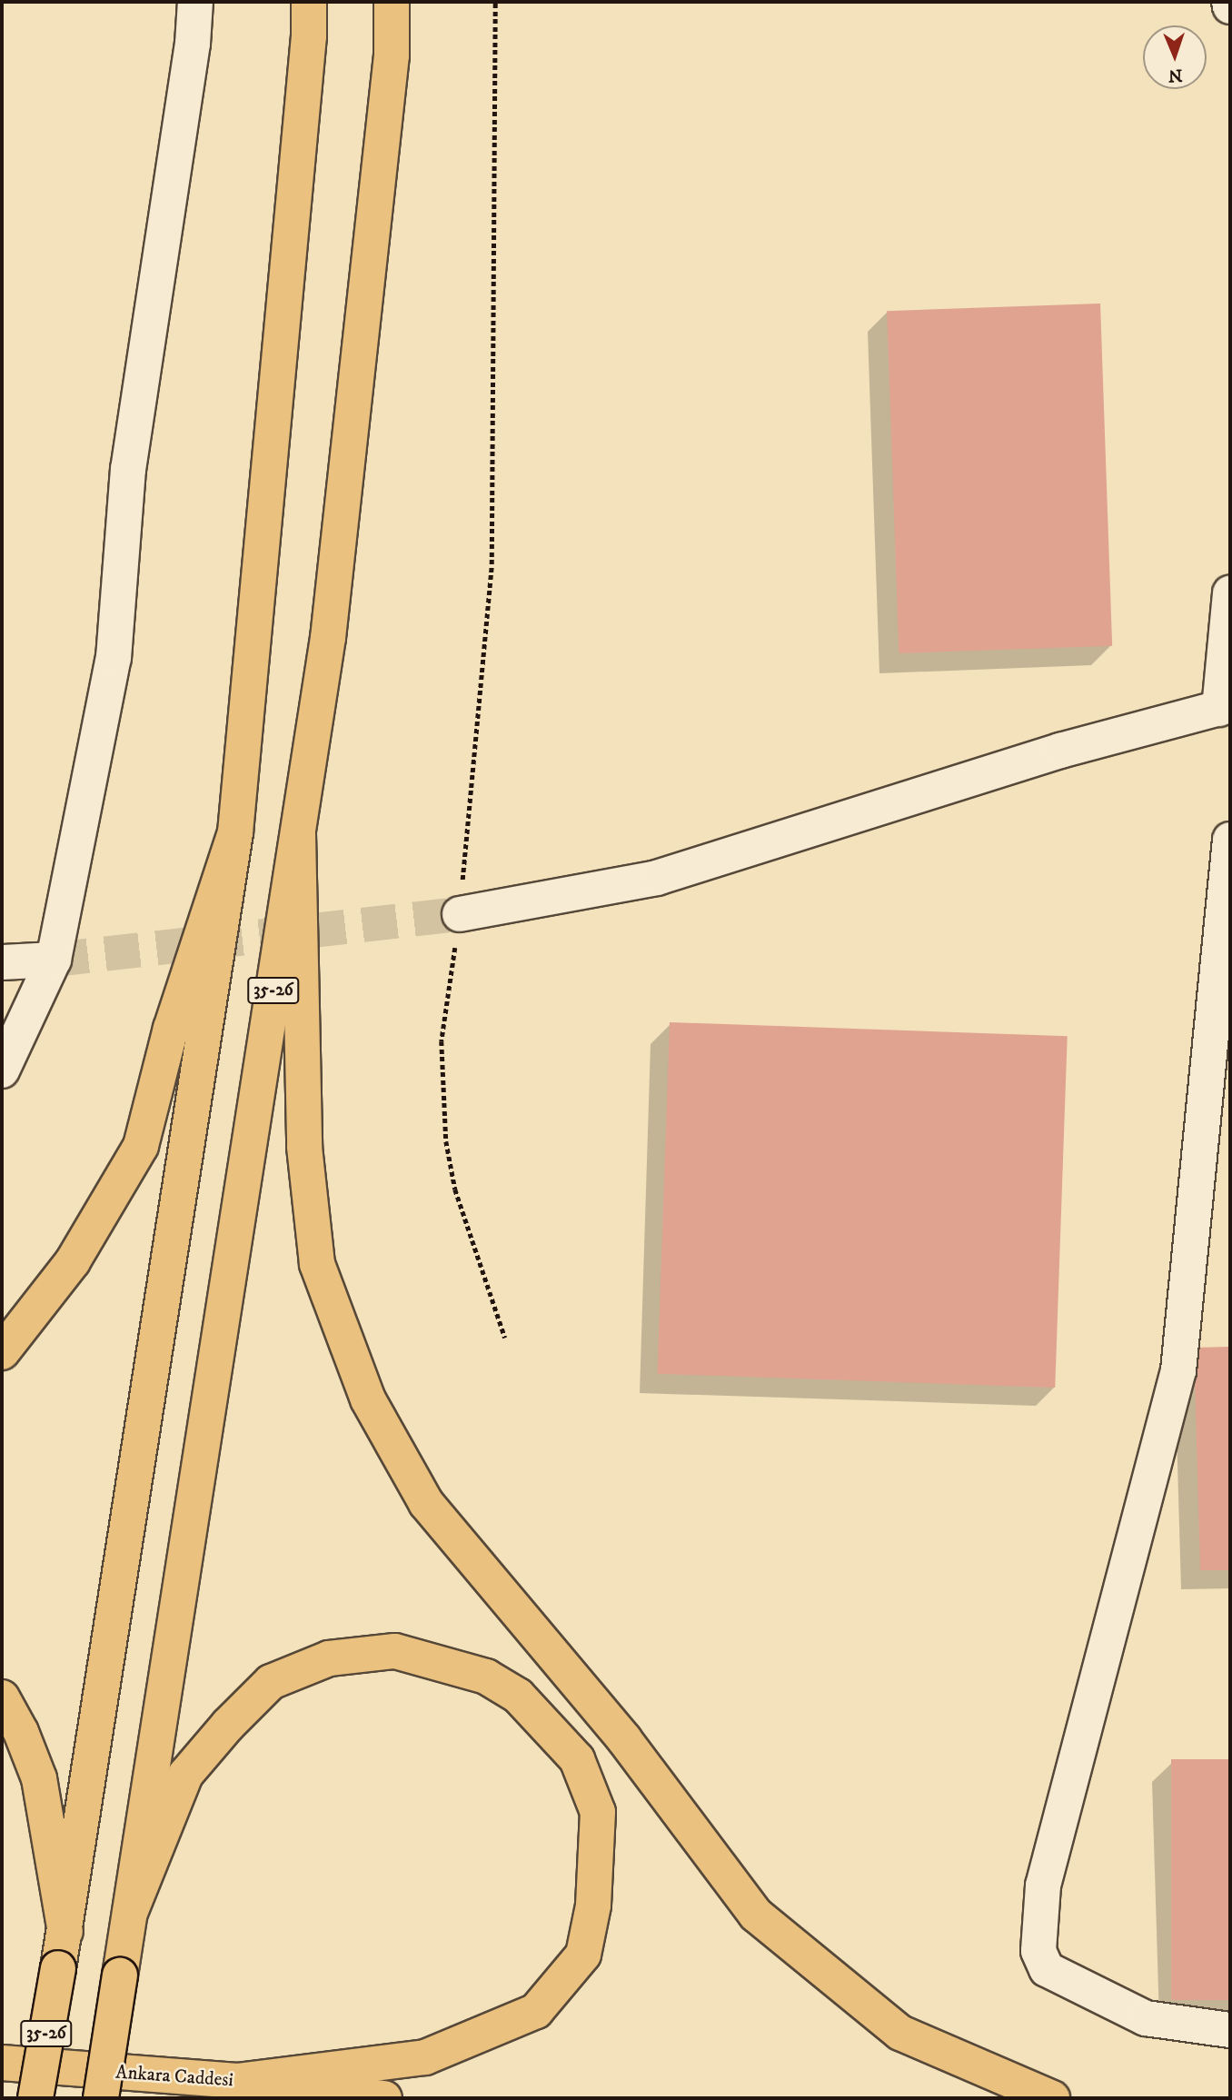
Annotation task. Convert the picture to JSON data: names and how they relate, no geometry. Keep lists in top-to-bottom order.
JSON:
{
  "streets": {
    "main road": ["35-26", "Ankara Caddesi"]
  },
  "north": "bottom"
}
